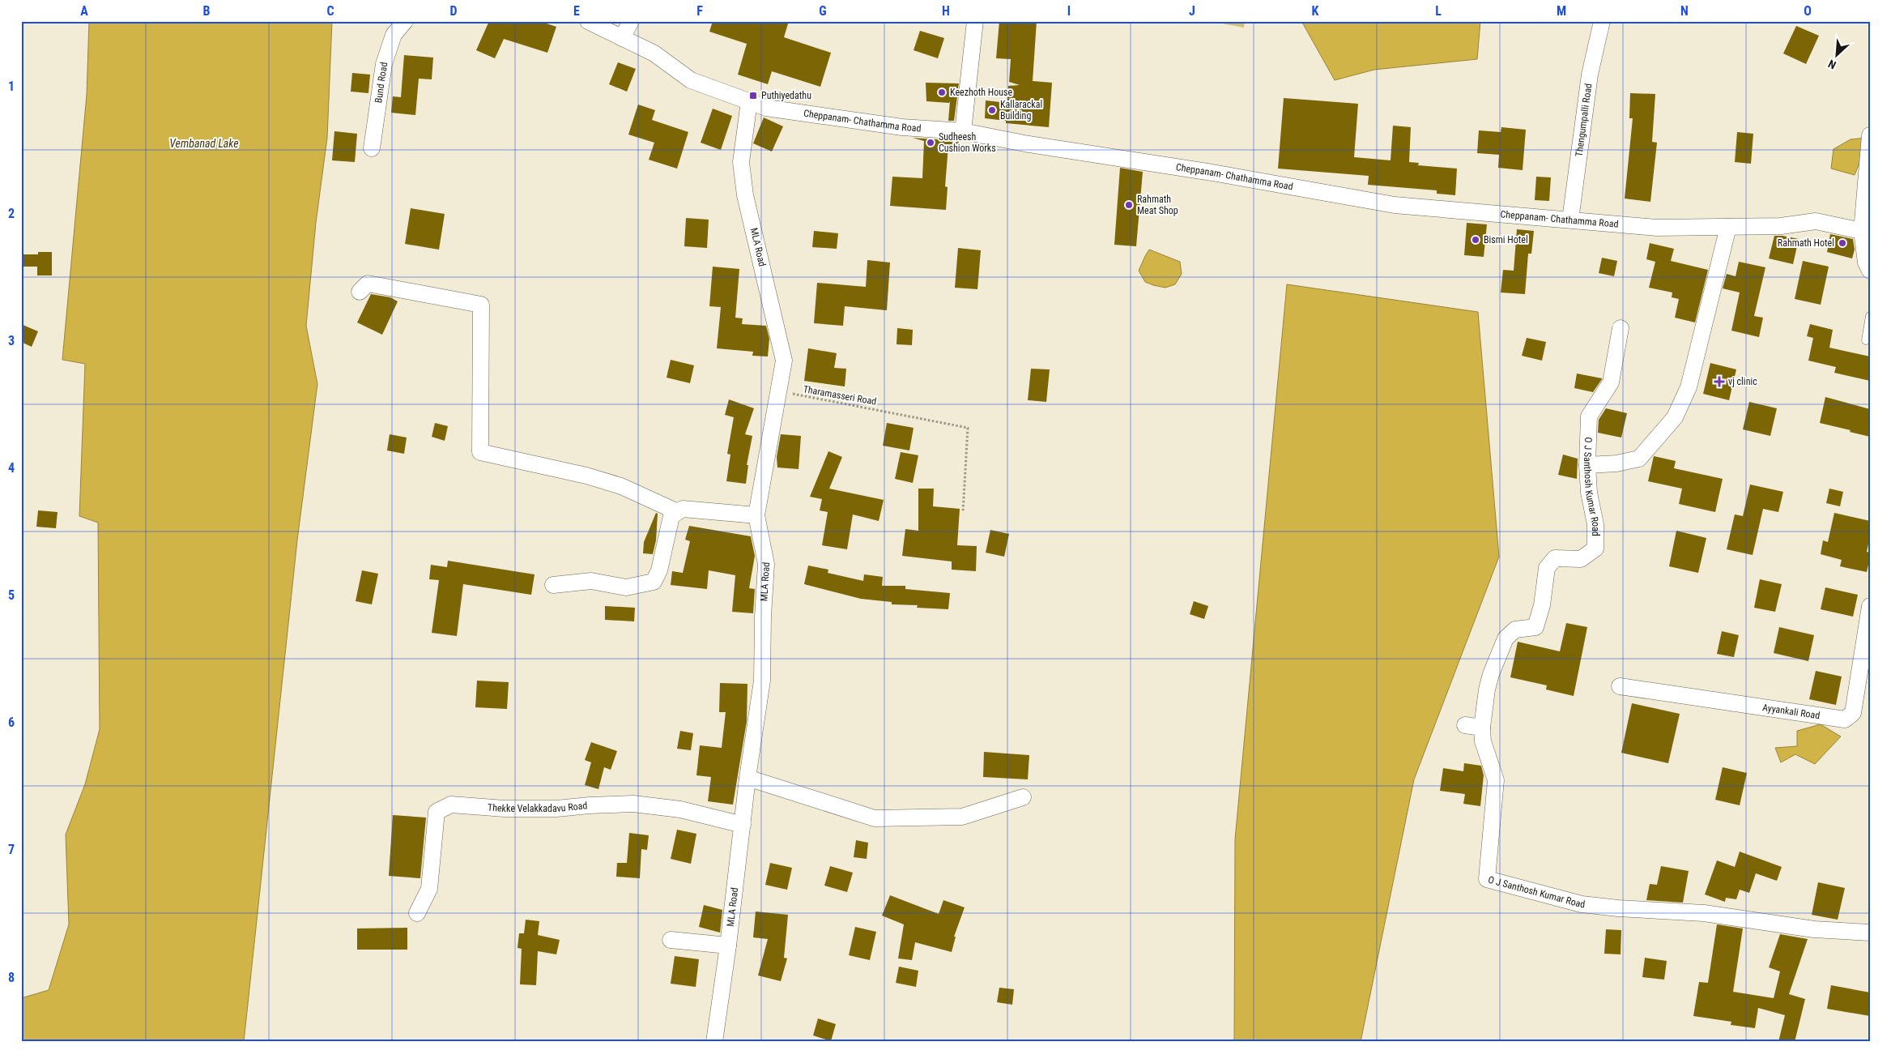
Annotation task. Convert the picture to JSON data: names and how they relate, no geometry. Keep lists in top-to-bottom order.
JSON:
{
  "streets": {
    "street": [
      "Bund Road",
      "Thengumpalli Road",
      "Cheppanam- Chathamma Road",
      "MLA Road",
      "O J Santhosh Kumar Road",
      "Ayyankali Road",
      "Thekke Velakkadavu Road"
    ],
    "path": ["Tharamasseri Road"]
  },
  "crossings": [
    ["Thengumpalli Road", "Cheppanam- Chathamma Road"],
    ["Cheppanam- Chathamma Road", "MLA Road"],
    ["MLA Road", "Tharamasseri Road"],
    ["MLA Road", "Thekke Velakkadavu Road"]
  ],
  "water": ["Vembanad Lake"],
  "places": {
    "other": [
      "Keezhoth House",
      "Kallarackal Building",
      "Sudheesh Cushion Works",
      "Rahmath Meat Shop",
      "Bismi Hotel",
      "Rahmath Hotel"
    ],
    "transit": ["Puthiyedathu"],
    "health": ["vj clinic"]
  },
  "north": "bottom left",
  "grid": {
    "columns": [
      "A",
      "B",
      "C",
      "D",
      "E",
      "F",
      "G",
      "H",
      "I",
      "J",
      "K",
      "L",
      "M",
      "N",
      "O"
    ],
    "rows": [
      "1",
      "2",
      "3",
      "4",
      "5",
      "6",
      "7",
      "8"
    ]
  }
}
